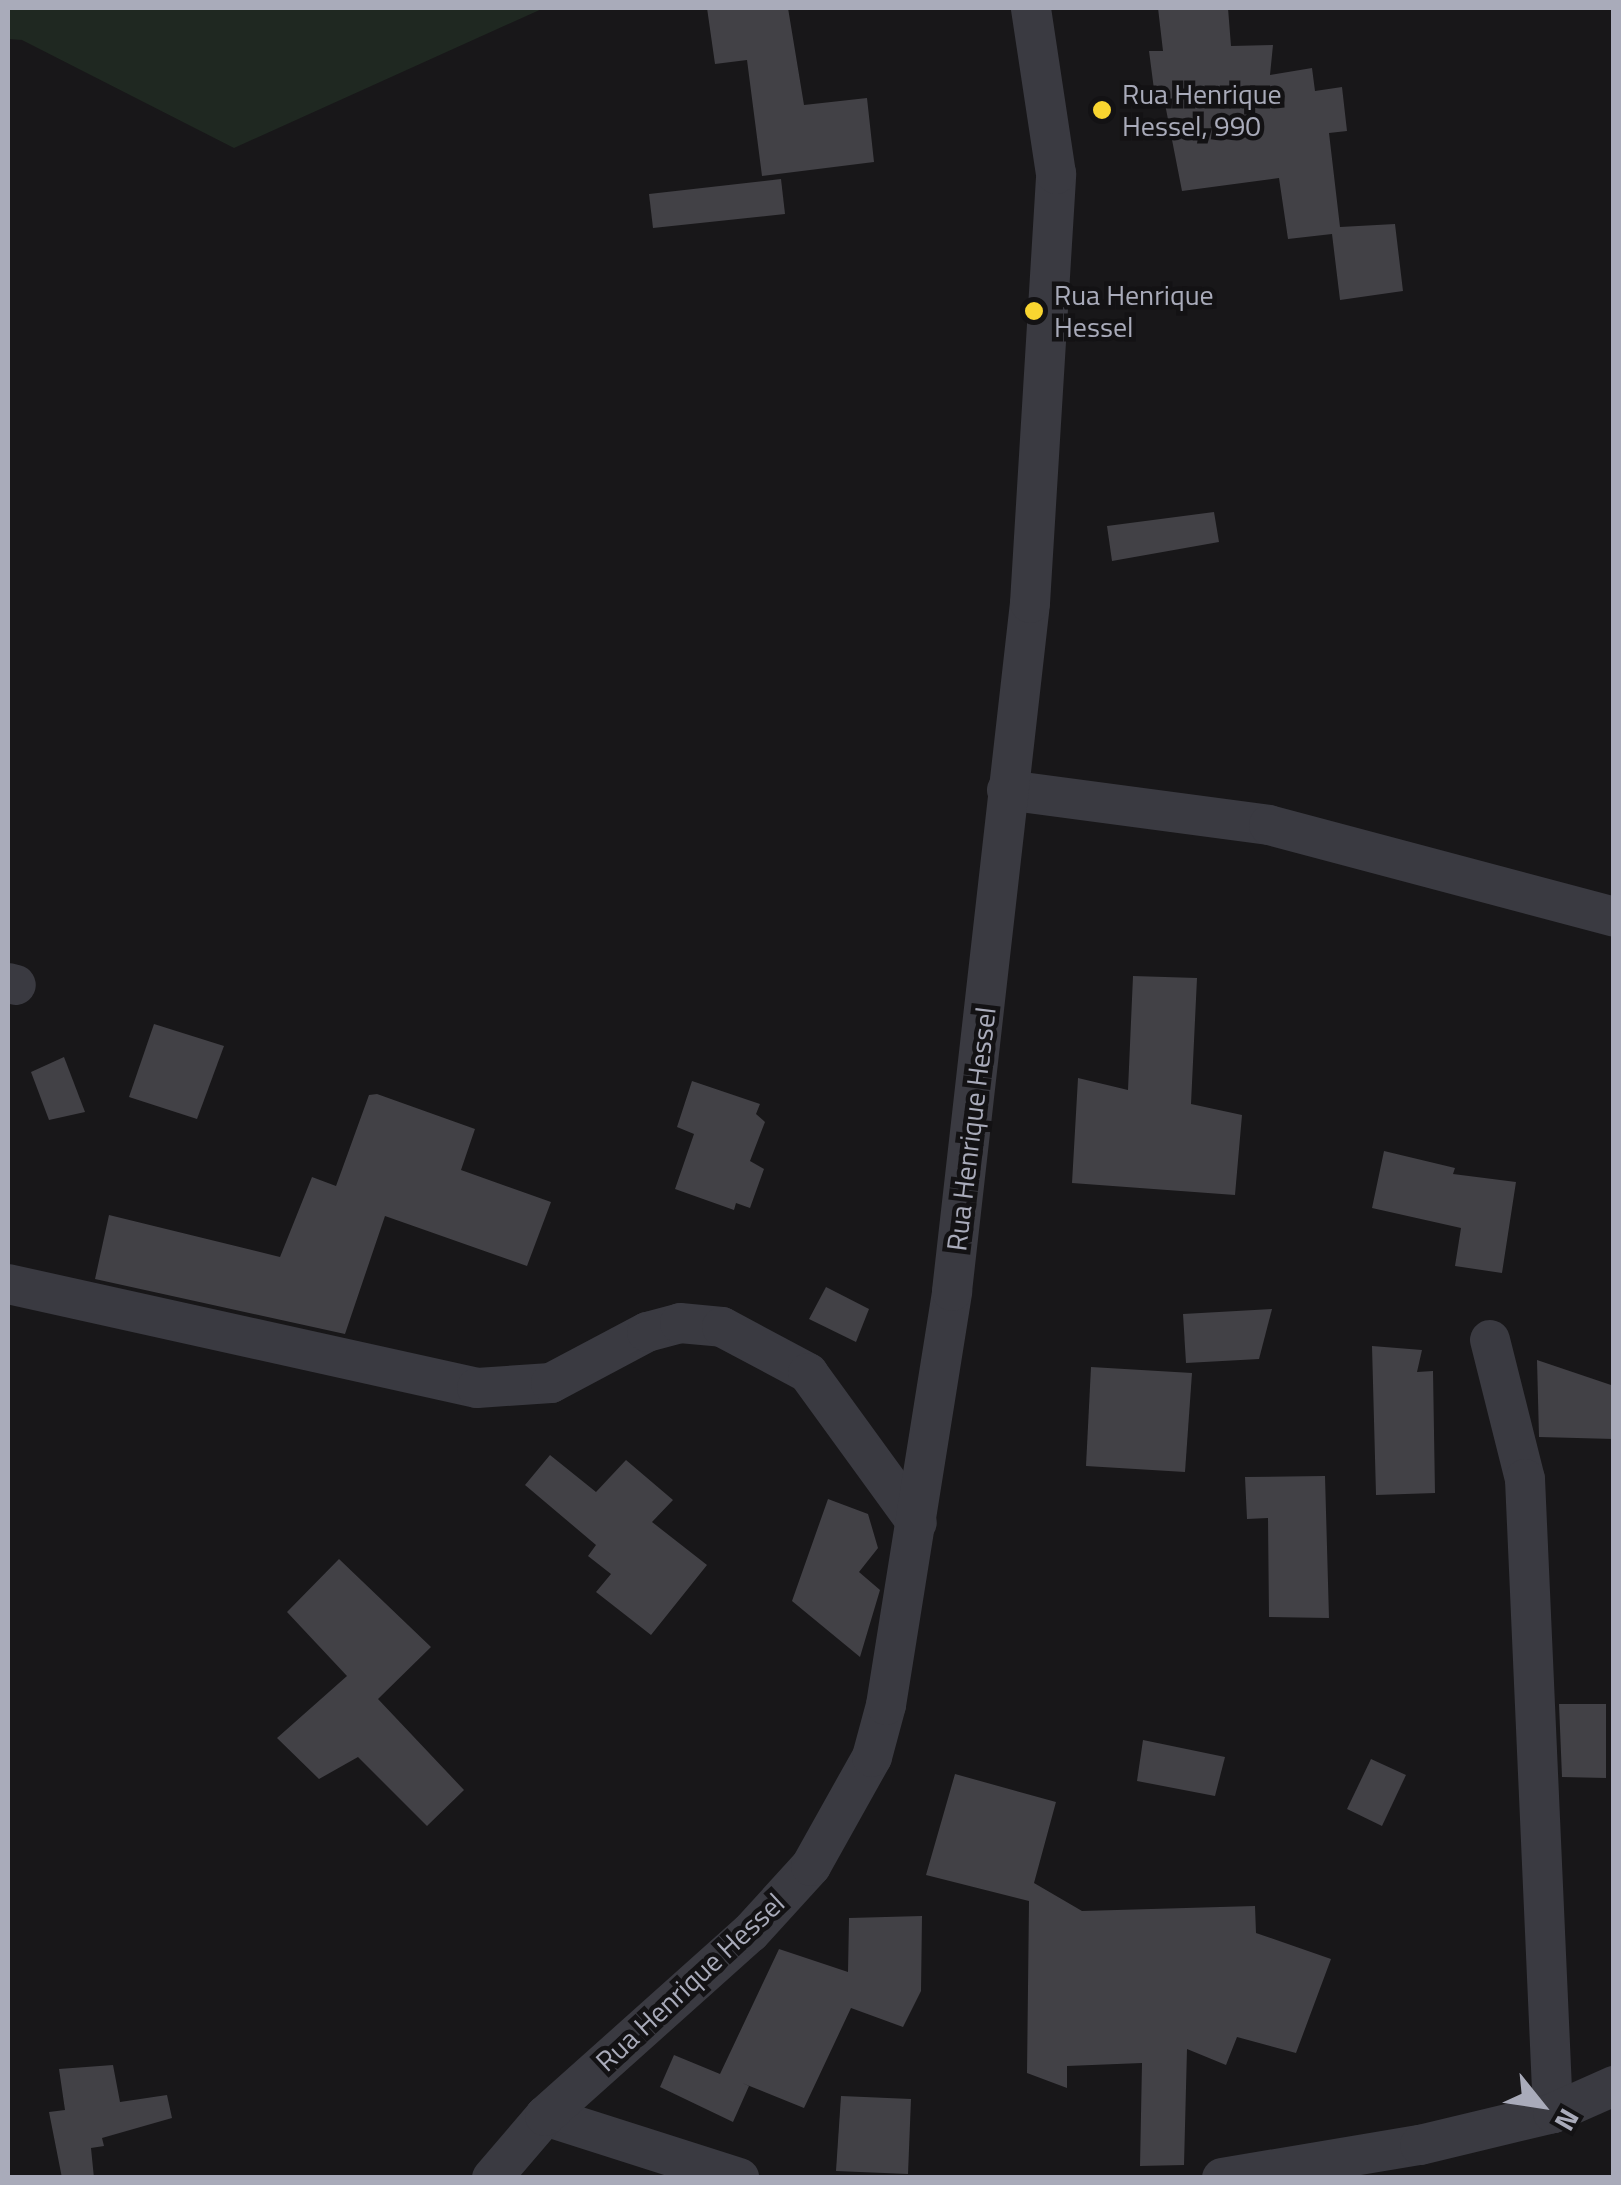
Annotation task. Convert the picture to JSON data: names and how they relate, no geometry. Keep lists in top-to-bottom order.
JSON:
{
  "streets": {
    "street": ["Rua Henrique Hessel"]
  },
  "places": ["Rua Henrique Hessel, 990", "Rua Henrique Hessel"],
  "north": "bottom right"
}
